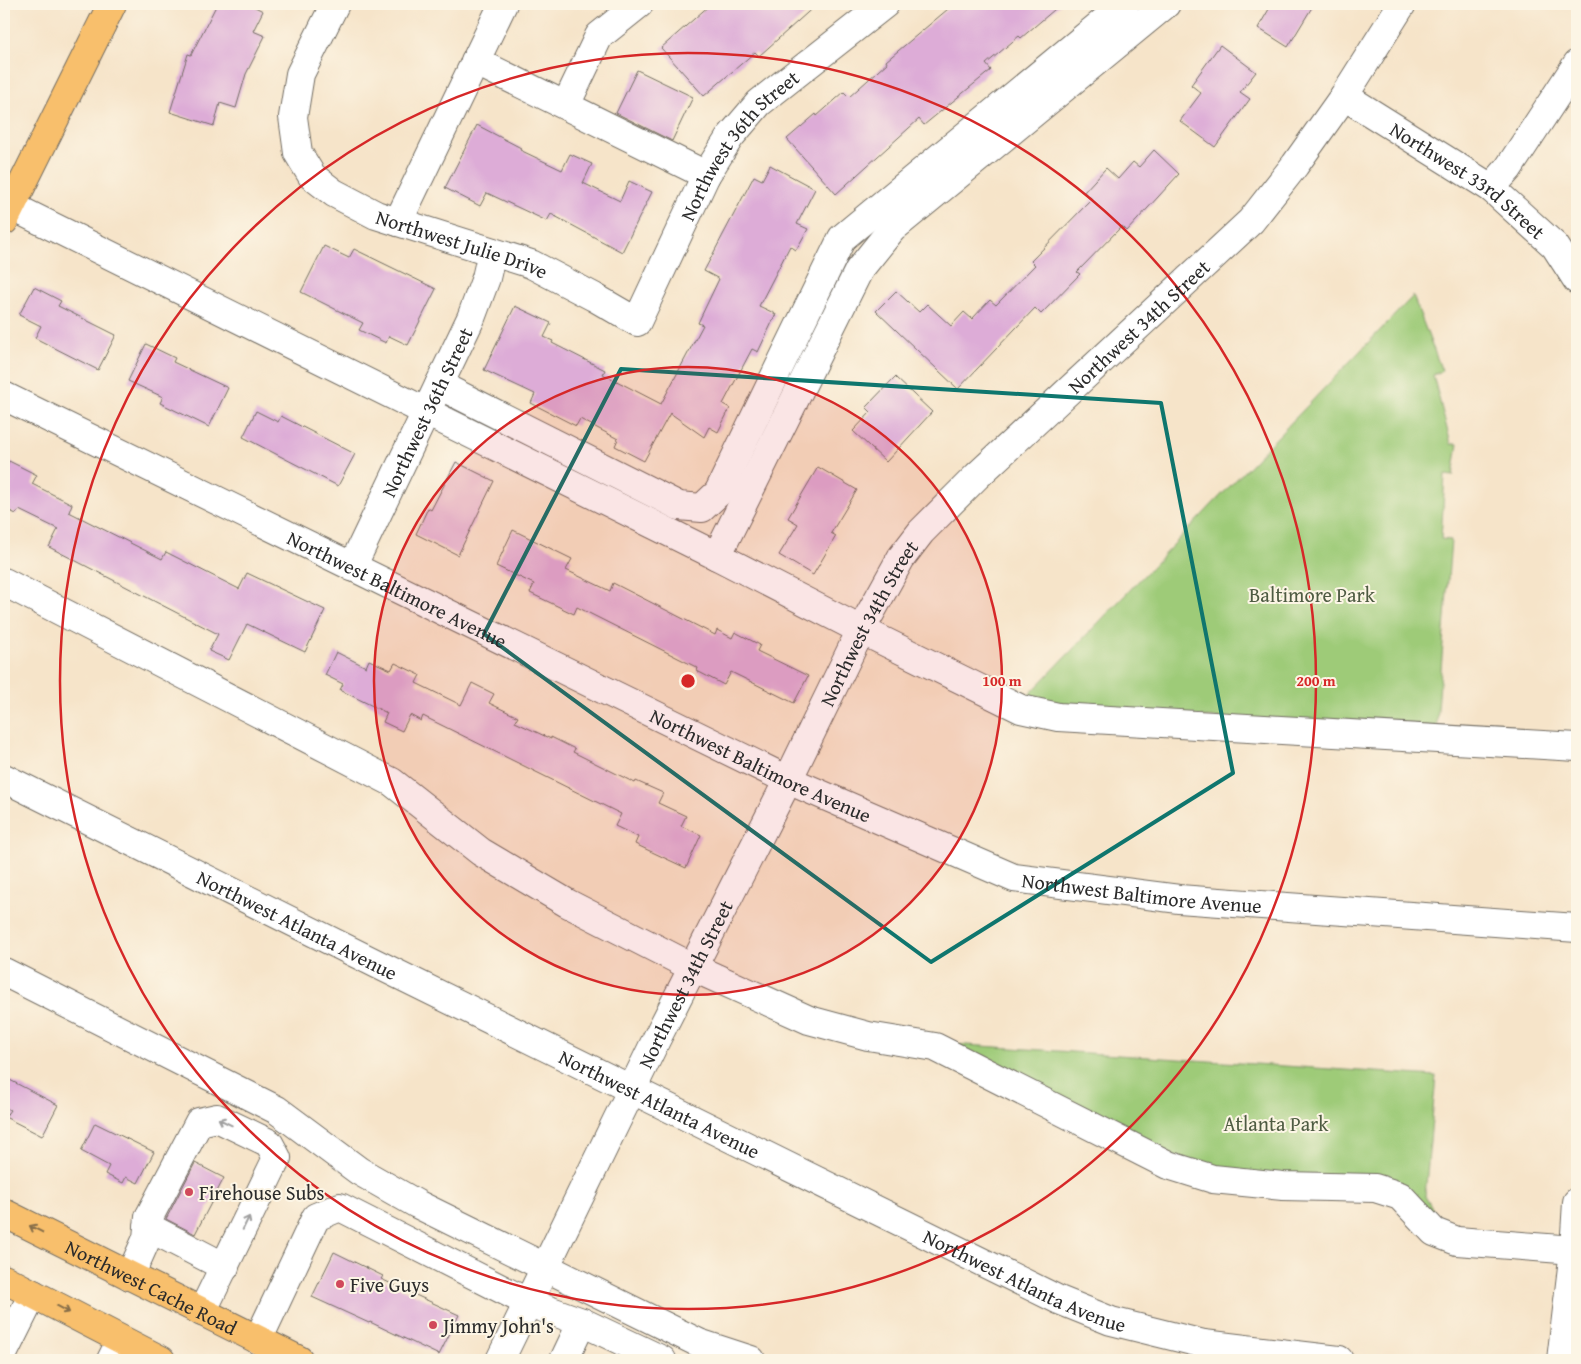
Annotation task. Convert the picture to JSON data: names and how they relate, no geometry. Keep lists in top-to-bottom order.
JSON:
{
  "streets": {
    "main road": ["Northwest Cache Road"],
    "street": [
      "Northwest 36th Street",
      "Northwest 33rd Street",
      "Northwest Julie Drive",
      "Northwest 34th Street",
      "Northwest Baltimore Avenue",
      "Northwest Atlanta Avenue"
    ]
  },
  "crossings": [
    ["Northwest 36th Street", "Northwest Julie Drive"],
    ["Northwest 36th Street", "Northwest Baltimore Avenue"],
    ["Northwest 33rd Street", "Northwest 34th Street"],
    ["Northwest 34th Street", "Northwest Baltimore Avenue"],
    ["Northwest 34th Street", "Northwest Atlanta Avenue"]
  ],
  "parks": ["Baltimore Park", "Atlanta Park"],
  "places": ["Firehouse Subs", "Five Guys", "Jimmy John's"],
  "rings": ["100 m", "200 m"]
}
